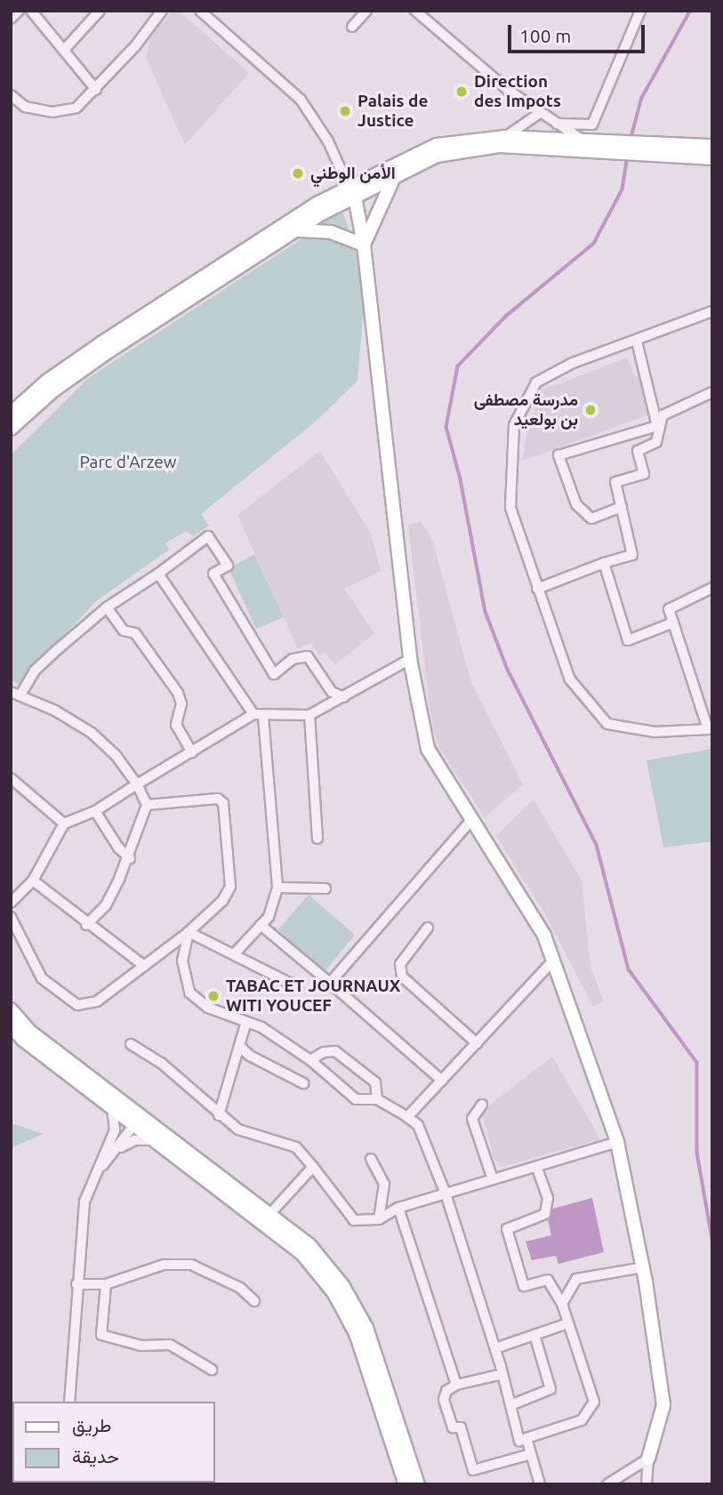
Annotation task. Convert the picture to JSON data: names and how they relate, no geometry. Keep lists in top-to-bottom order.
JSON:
{
  "parks": ["Parc d'Arzew"],
  "places": [
    "Direction des Impots",
    "Palais de Justice",
    "الأمن الوطني",
    "مدرسة مصطفى بن بولعيد",
    "TABAC ET JOURNAUX WITI YOUCEF"
  ],
  "legend": ["طريق", "حديقة"],
  "scale_bar": "100 m"
}
